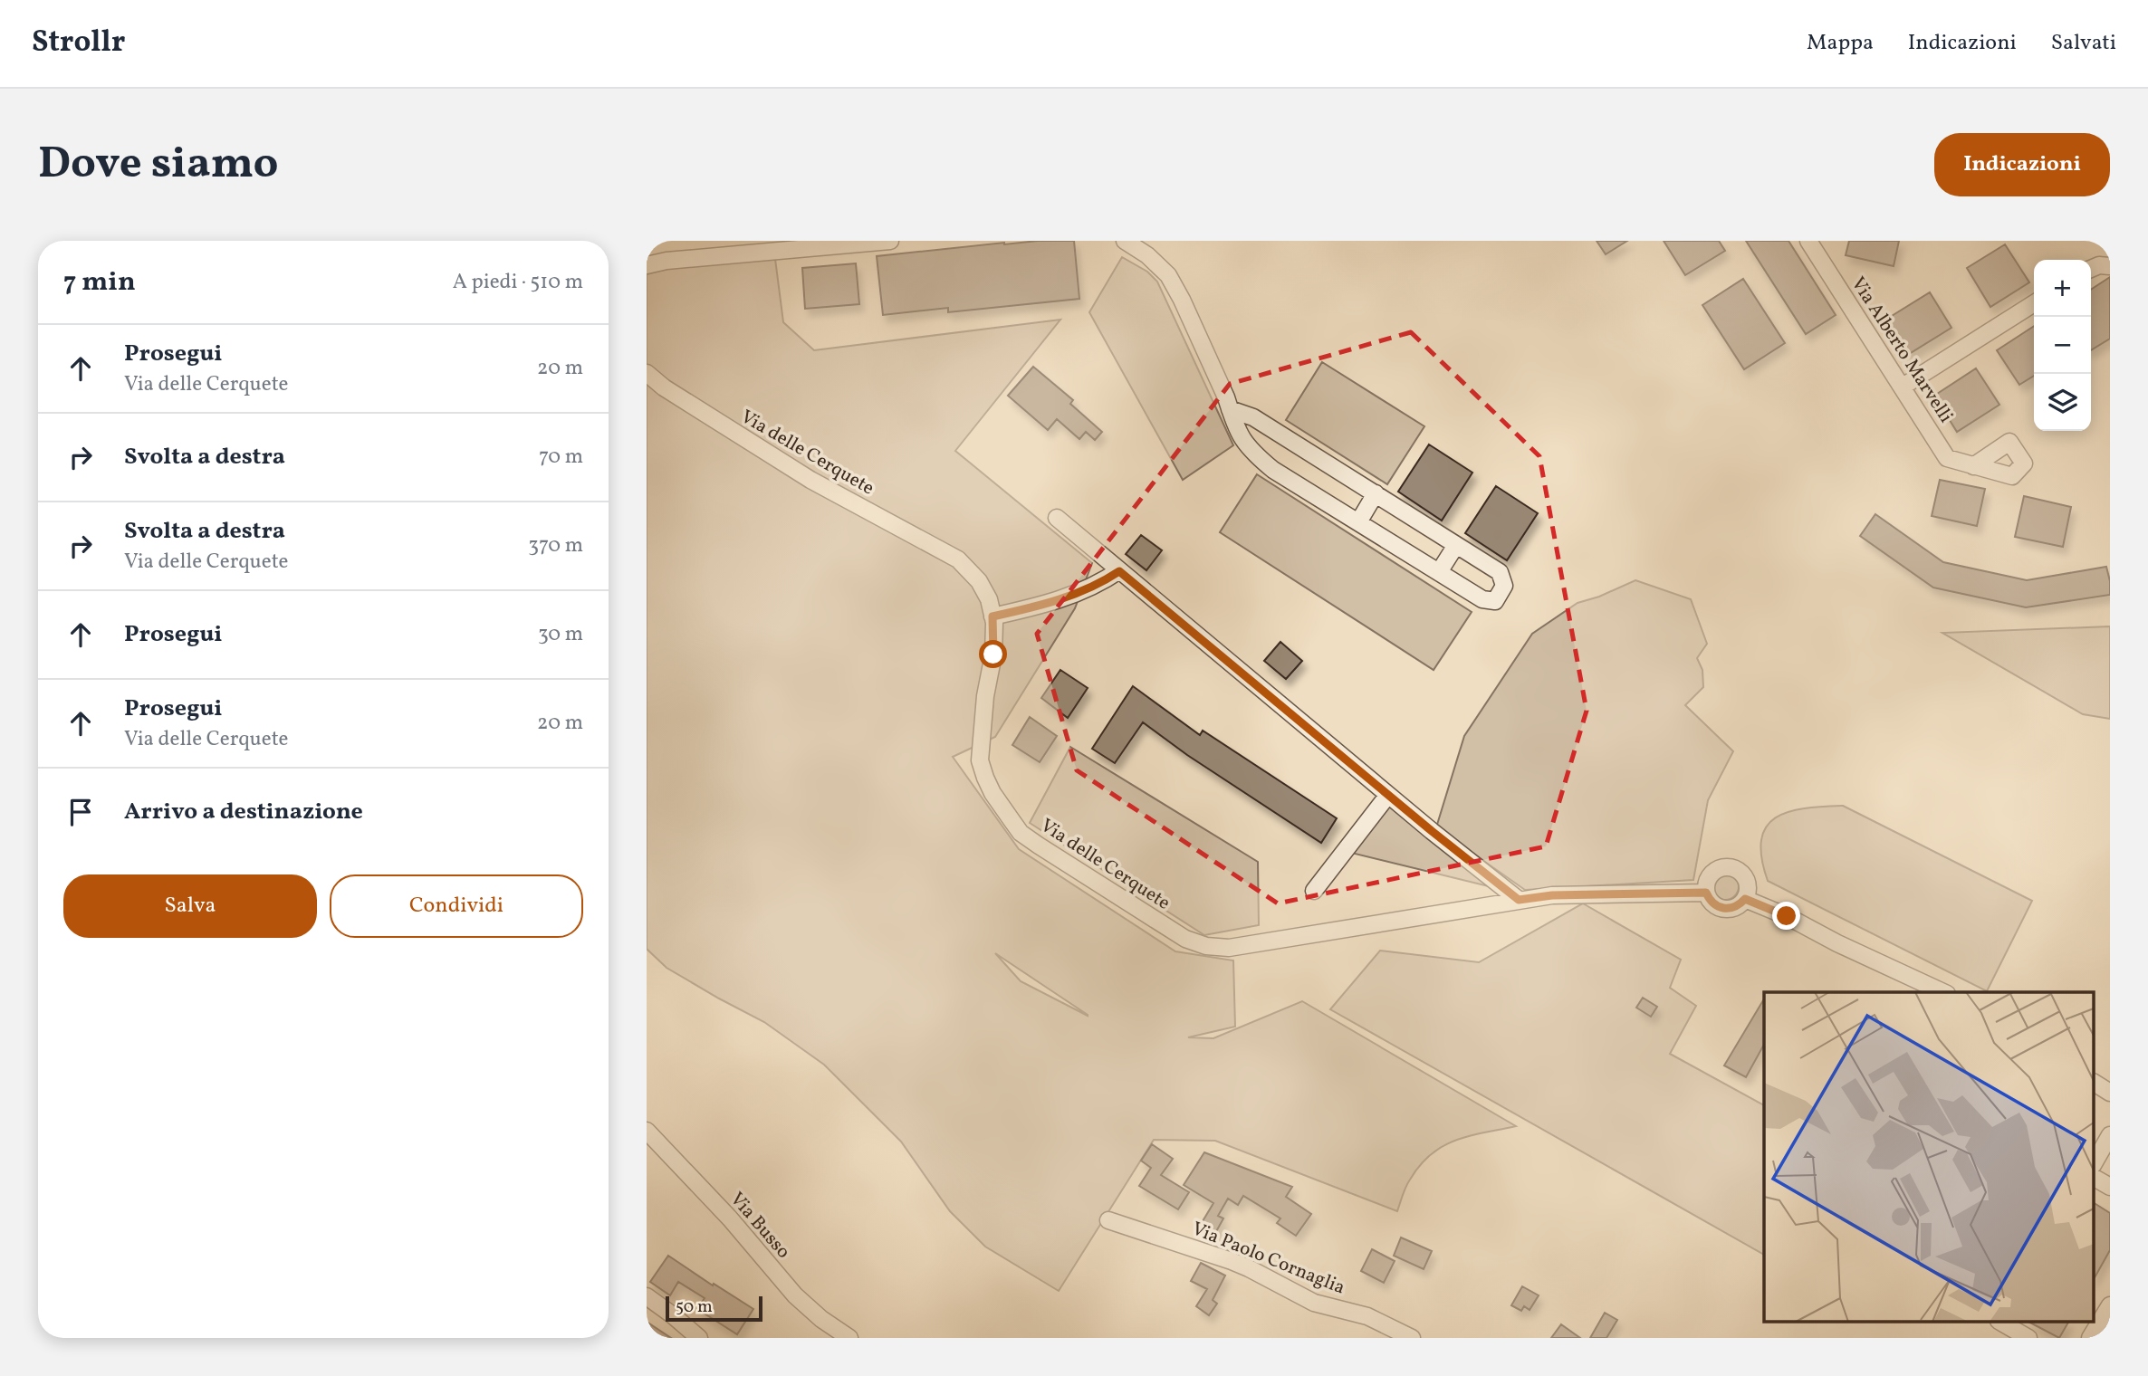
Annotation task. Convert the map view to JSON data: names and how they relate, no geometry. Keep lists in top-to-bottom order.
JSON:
{
  "streets": {
    "street": [
      "Via Alberto Marvelli",
      "Via delle Cerquete",
      "Via Busso",
      "Via Paolo Cornaglia"
    ]
  },
  "scale_bar": "50 m",
  "page": {
    "header": "Strollr",
    "nav": ["Mappa", "Indicazioni", "Salvati"],
    "buttons": [
      "Indicazioni",
      ["Salva", "Condividi"]
    ],
    "title": "Dove siamo",
    "heading": ["7 min", "A piedi · 510 m"],
    "map_buttons": ["+", "−"],
    "list": [
      ["Prosegui", "Via delle Cerquete", "20 m"],
      ["Svolta a destra", "70 m"],
      ["Svolta a destra", "Via delle Cerquete", "370 m"],
      ["Prosegui", "30 m"],
      ["Prosegui", "Via delle Cerquete", "20 m"],
      "Arrivo a destinazione"
    ],
    "scale": "50 m"
  }
}
